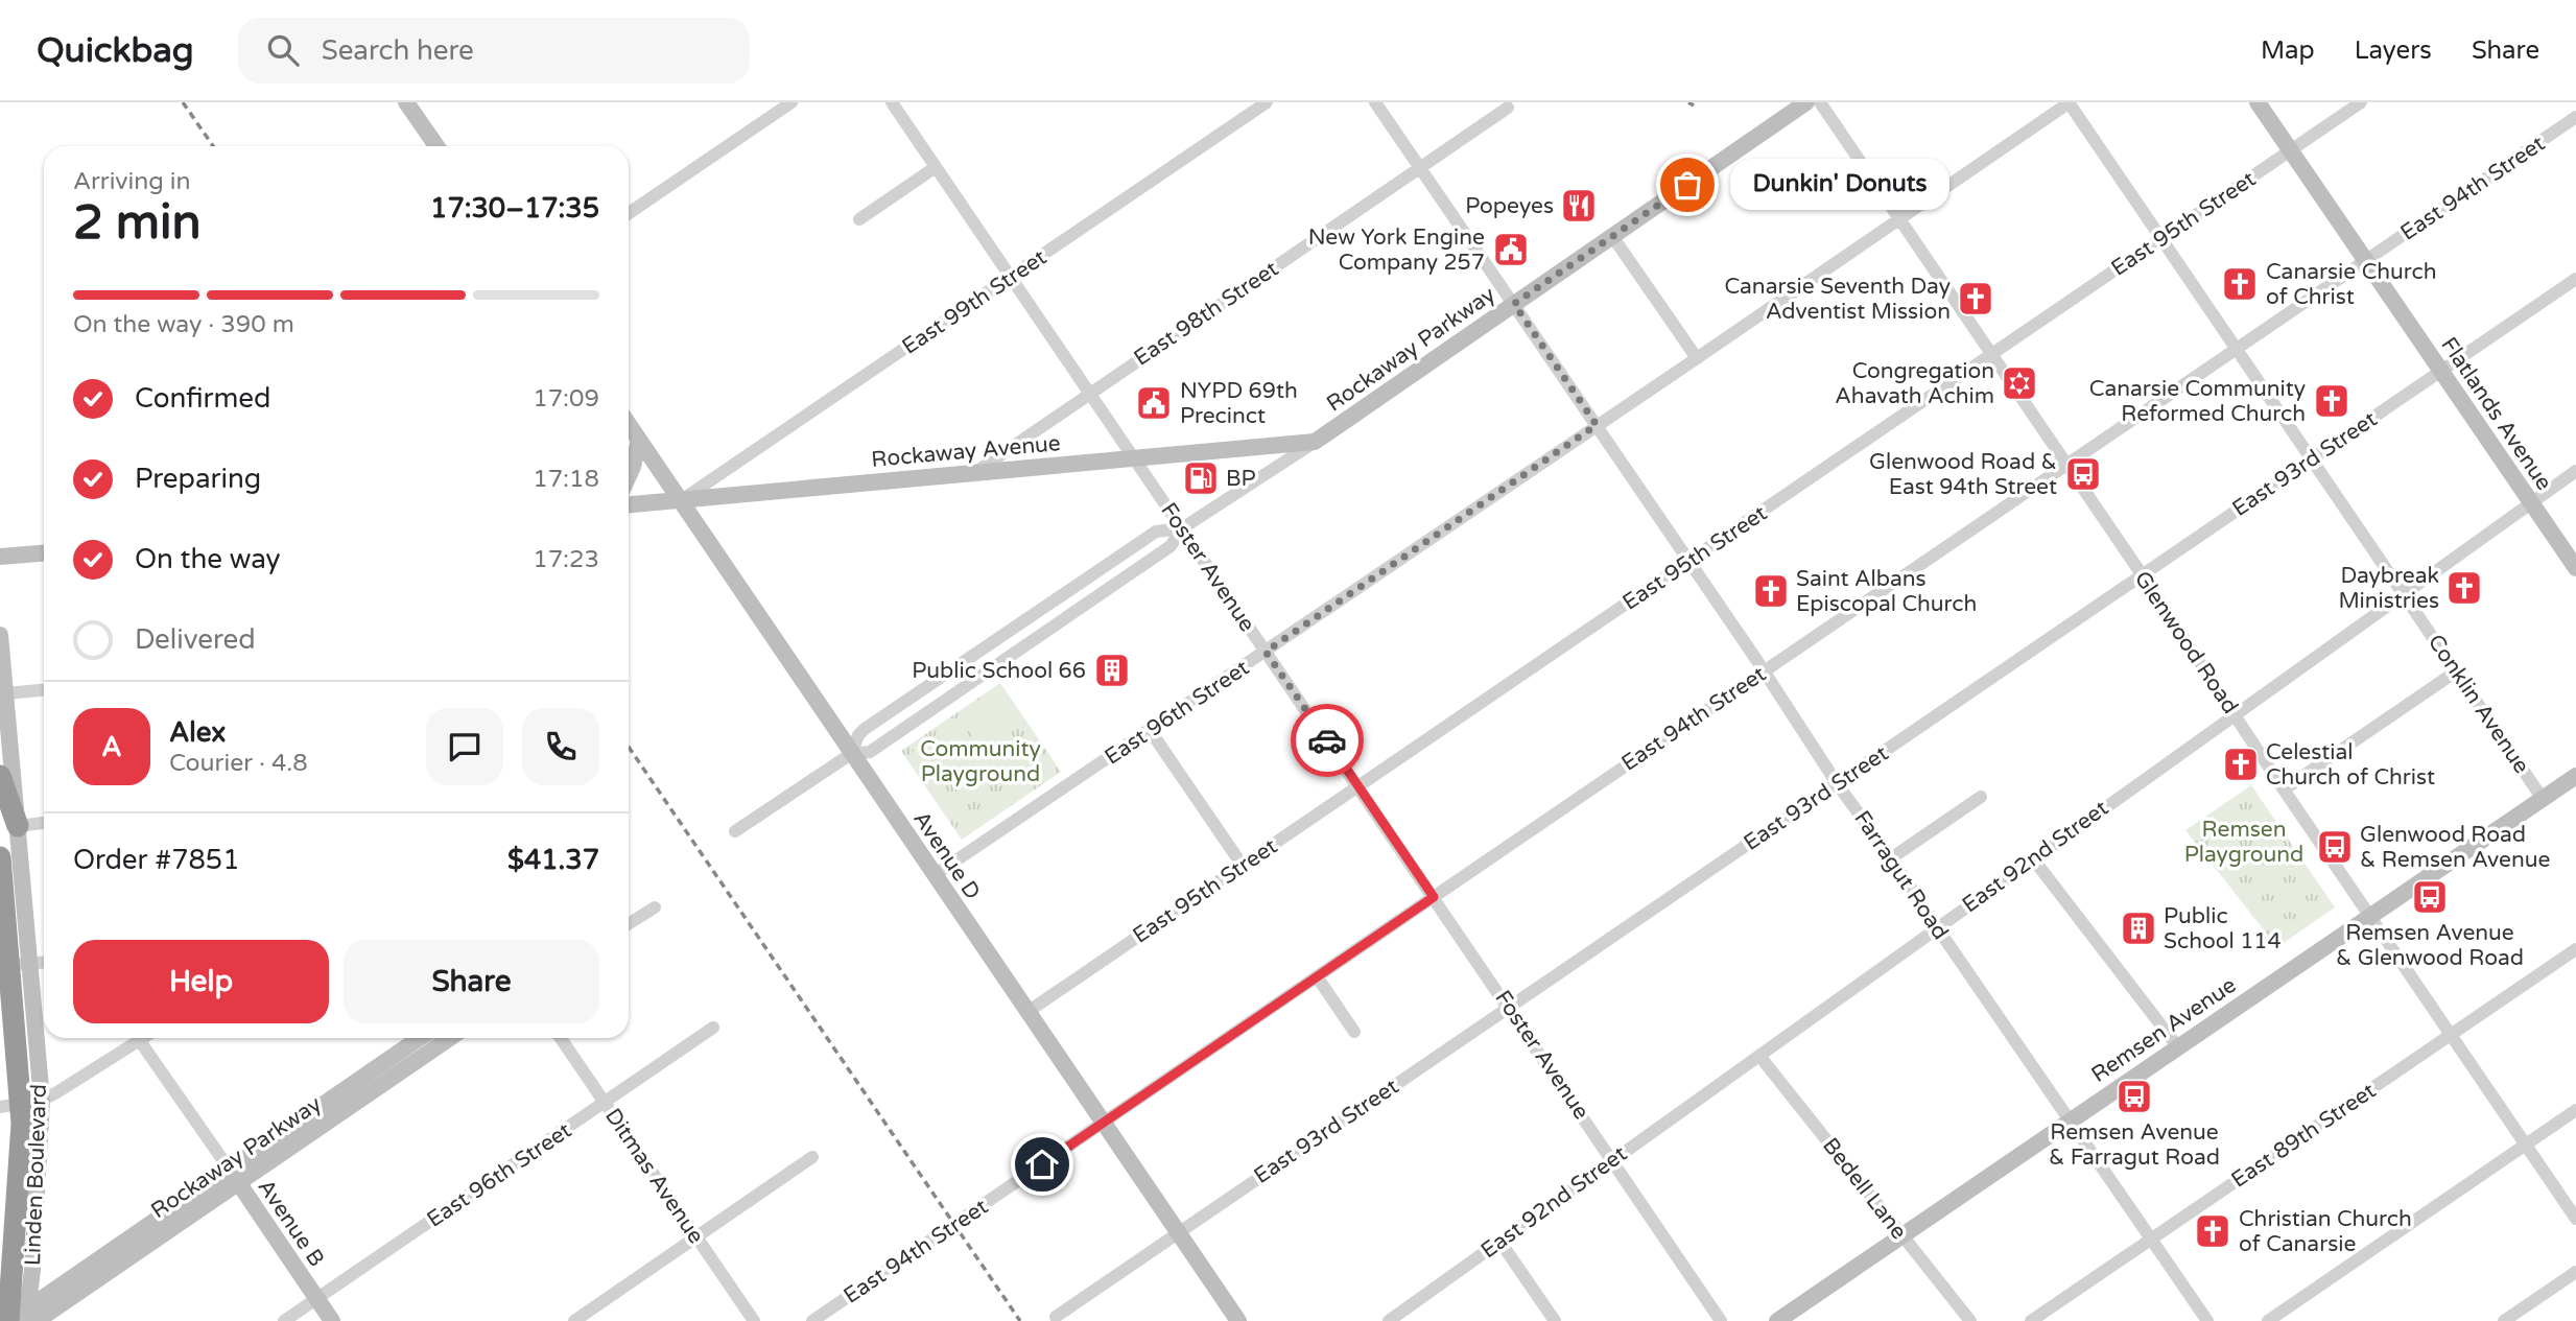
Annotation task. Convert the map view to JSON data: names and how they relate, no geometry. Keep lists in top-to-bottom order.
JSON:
{
  "streets": {
    "highway": ["Linden Boulevard"],
    "street": [
      "East 94th Street",
      "East 95th Street",
      "East 99th Street",
      "East 98th Street",
      "Rockaway Parkway",
      "Flatlands Avenue",
      "Rockaway Avenue",
      "East 93rd Street",
      "Foster Avenue",
      "Glenwood Road",
      "Conklin Avenue",
      "East 96th Street",
      "Avenue D",
      "East 92nd Street",
      "Farragut Road",
      "Remsen Avenue",
      "East 89th Street",
      "Ditmas Avenue",
      "Bedell Lane",
      "Avenue B"
    ]
  },
  "crossings": [
    ["East 94th Street", "Flatlands Avenue"],
    ["East 94th Street", "Foster Avenue"],
    ["East 94th Street", "Glenwood Road"],
    ["East 94th Street", "Conklin Avenue"],
    ["East 94th Street", "Avenue D"],
    ["East 94th Street", "Farragut Road"],
    ["East 95th Street", "Flatlands Avenue"],
    ["East 95th Street", "Foster Avenue"],
    ["East 95th Street", "Glenwood Road"],
    ["East 95th Street", "Conklin Avenue"],
    ["East 95th Street", "Avenue D"],
    ["East 95th Street", "Farragut Road"],
    ["East 99th Street", "Rockaway Avenue"],
    ["East 99th Street", "Foster Avenue"],
    ["East 99th Street", "Avenue D"],
    ["East 98th Street", "Rockaway Avenue"],
    ["East 98th Street", "Foster Avenue"],
    ["East 98th Street", "Farragut Road"],
    ["Rockaway Parkway", "Rockaway Avenue"],
    ["Rockaway Parkway", "Foster Avenue"],
    ["Rockaway Parkway", "Avenue D"],
    ["Rockaway Parkway", "Farragut Road"],
    ["Rockaway Parkway", "Linden Boulevard"],
    ["Rockaway Parkway", "Avenue B"],
    ["Flatlands Avenue", "East 93rd Street"],
    ["Flatlands Avenue", "East 92nd Street"],
    ["Rockaway Avenue", "Foster Avenue"],
    ["Rockaway Avenue", "Avenue D"],
    ["East 93rd Street", "Foster Avenue"],
    ["East 93rd Street", "Glenwood Road"],
    ["East 93rd Street", "Conklin Avenue"],
    ["East 93rd Street", "Avenue D"],
    ["East 93rd Street", "Farragut Road"],
    ["Foster Avenue", "East 96th Street"],
    ["Foster Avenue", "East 92nd Street"],
    ["Glenwood Road", "East 96th Street"],
    ["Glenwood Road", "East 92nd Street"],
    ["Glenwood Road", "Remsen Avenue"],
    ["Glenwood Road", "East 89th Street"],
    ["Conklin Avenue", "East 96th Street"],
    ["Conklin Avenue", "East 92nd Street"],
    ["Conklin Avenue", "Remsen Avenue"],
    ["East 96th Street", "Avenue D"],
    ["East 96th Street", "Farragut Road"],
    ["East 96th Street", "Ditmas Avenue"],
    ["East 96th Street", "Avenue B"],
    ["East 92nd Street", "Farragut Road"],
    ["East 92nd Street", "Bedell Lane"],
    ["Farragut Road", "Remsen Avenue"],
    ["Farragut Road", "East 89th Street"],
    ["Remsen Avenue", "Bedell Lane"]
  ],
  "parks": ["Community Playground", "Remsen Playground"],
  "places": {
    "other": ["Dunkin' Donuts"],
    "restaurant": ["Popeyes"],
    "public building": ["New York Engine Company 257", "NYPD 69th Precinct"],
    "church": [
      "Canarsie Church of Christ",
      "Canarsie Seventh Day Adventist Mission",
      "Canarsie Community Reformed Church",
      "Daybreak Ministries",
      "Saint Albans Episcopal Church",
      "Celestial Church of Christ",
      "Christian Church of Canarsie"
    ],
    "synagogue": ["Congregation Ahavath Achim"],
    "bus stop": [
      "Glenwood Road & East 94th Street",
      "Glenwood Road & Remsen Avenue",
      "Remsen Avenue & Glenwood Road",
      "Remsen Avenue & Farragut Road"
    ],
    "fuel station": ["BP"],
    "building": ["Public School 66", "Public School 114"]
  },
  "page": {
    "header": "Quickbag",
    "search": "Search here",
    "nav": ["Map", "Layers", "Share"],
    "heading": ["2 min", "Arriving in", "17:30–17:35"],
    "panel": [
      "Alex",
      "Courier · 4.8",
      "Order #7851",
      "$41.37"
    ],
    "bubble": "Dunkin' Donuts",
    "bar": "On the way · 390 m",
    "list": [
      ["Confirmed", "17:09"],
      ["Preparing", "17:18"],
      ["On the way", "17:23"],
      "Delivered"
    ],
    "round": "A",
    "buttons": ["Help", "Share"]
  }
}
